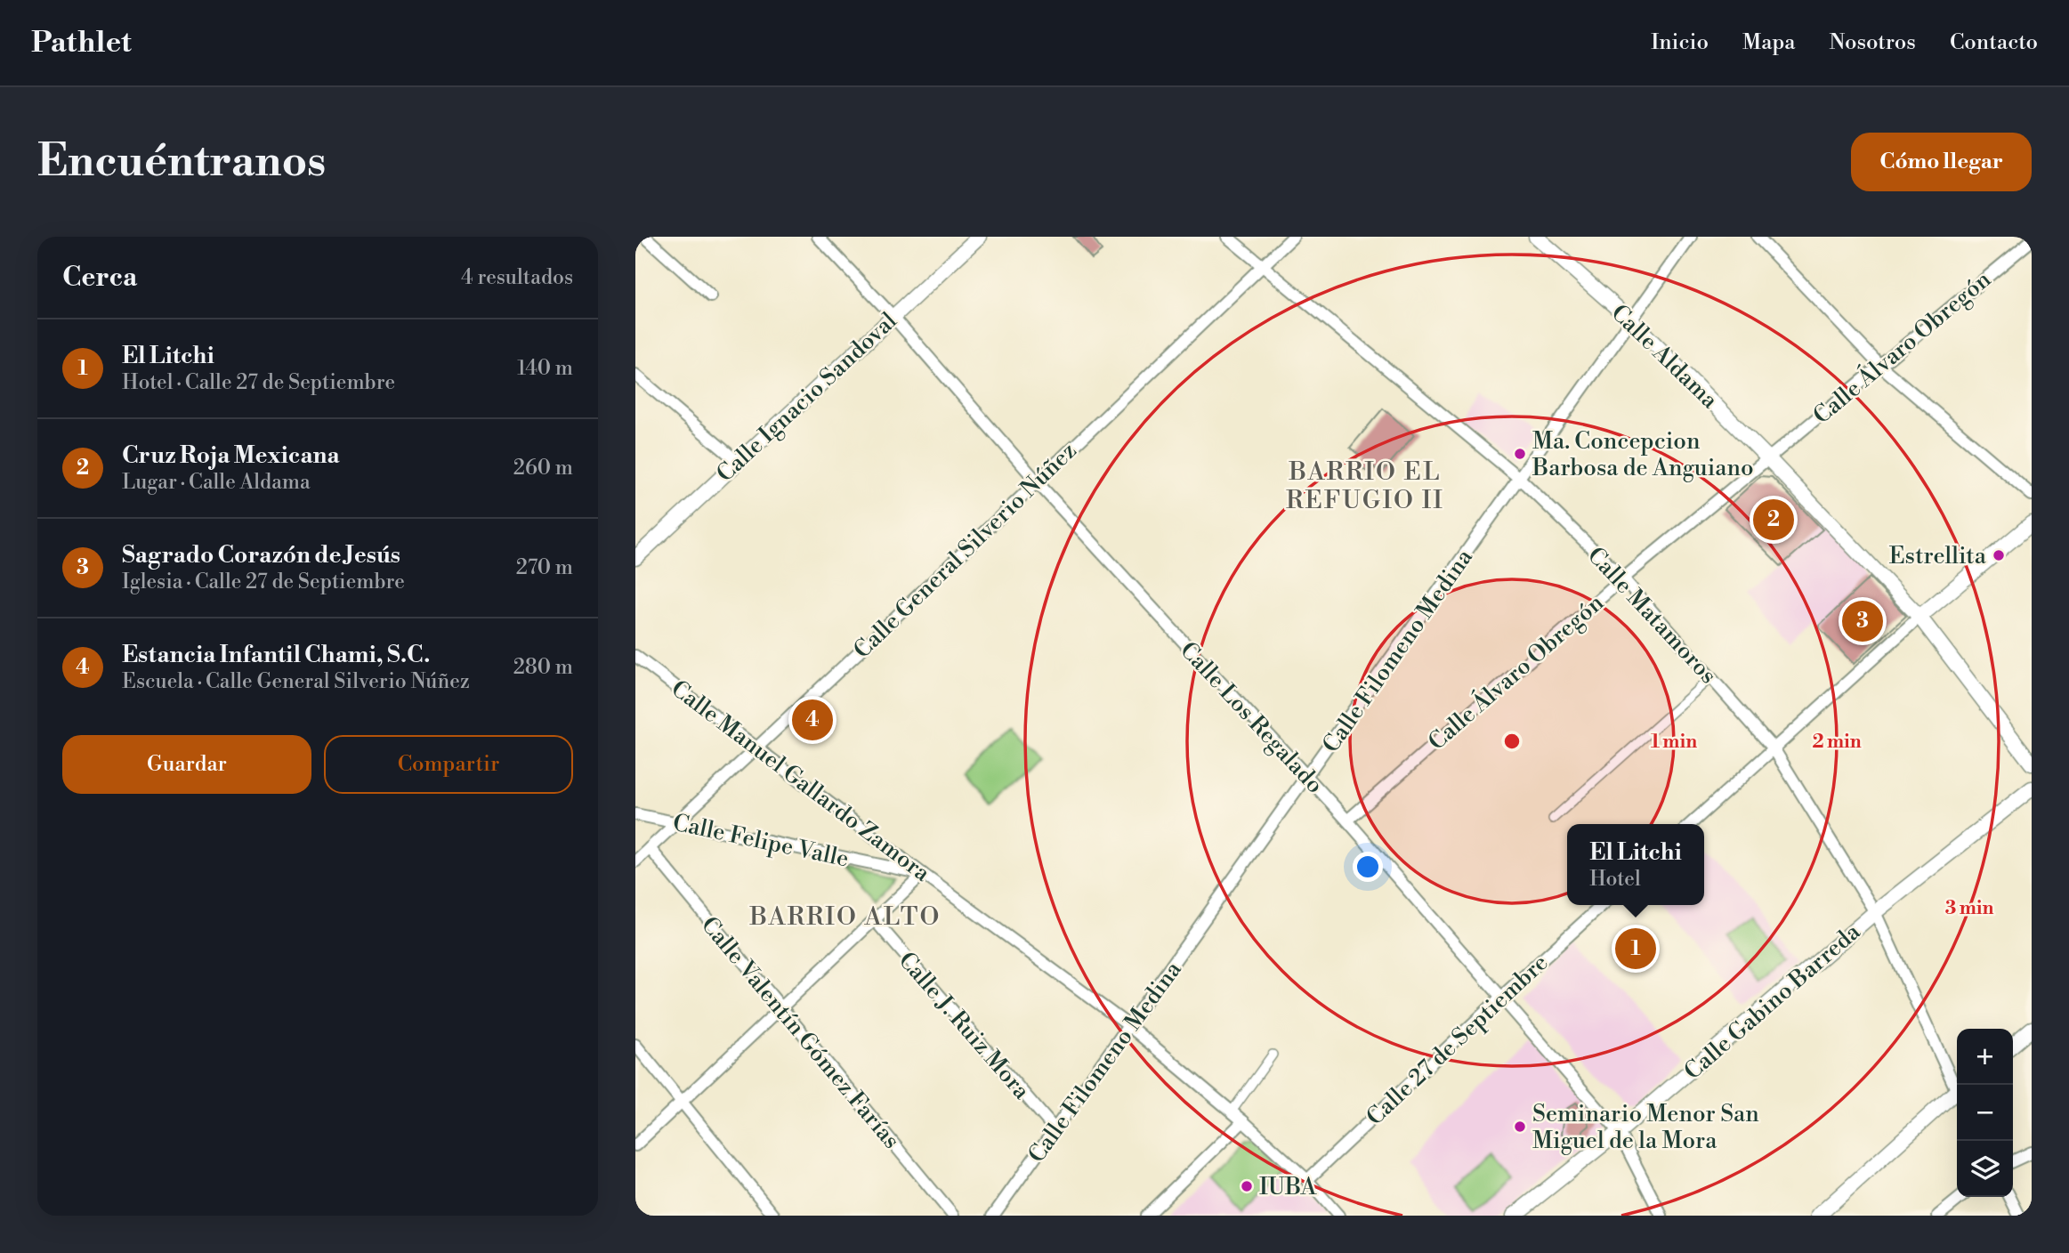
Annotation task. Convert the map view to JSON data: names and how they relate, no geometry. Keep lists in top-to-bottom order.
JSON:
{
  "streets": {
    "street": [
      "Calle Álvaro Obregón",
      "Calle Aldama",
      "Calle Ignacio Sandoval",
      "Calle General Silverio Núñez",
      "Calle Matamoros",
      "Calle Filomeno Medina",
      "Calle Los Regalado",
      "Calle Manuel Gallardo Zamora",
      "Calle Felipe Valle",
      "Calle Gabino Barreda",
      "Calle J. Ruiz Mora",
      "Calle Valentín Gómez Farías",
      "Calle 27 de Septiembre"
    ]
  },
  "crossings": [
    ["Calle Álvaro Obregón", "Calle Aldama"],
    ["Calle Álvaro Obregón", "Calle Matamoros"],
    ["Calle Álvaro Obregón", "Calle Los Regalado"],
    ["Calle Aldama", "Calle Filomeno Medina"],
    ["Calle Ignacio Sandoval", "Calle Los Regalado"],
    ["Calle General Silverio Núñez", "Calle Matamoros"],
    ["Calle General Silverio Núñez", "Calle Los Regalado"],
    ["Calle General Silverio Núñez", "Calle Manuel Gallardo Zamora"],
    ["Calle General Silverio Núñez", "Calle Felipe Valle"],
    ["Calle General Silverio Núñez", "Calle Valentín Gómez Farías"],
    ["Calle Matamoros", "Calle Filomeno Medina"],
    ["Calle Matamoros", "Calle Gabino Barreda"],
    ["Calle Filomeno Medina", "Calle Los Regalado"],
    ["Calle Filomeno Medina", "Calle Manuel Gallardo Zamora"],
    ["Calle Filomeno Medina", "Calle J. Ruiz Mora"],
    ["Calle Los Regalado", "Calle Gabino Barreda"],
    ["Calle Los Regalado", "Calle 27 de Septiembre"],
    ["Calle Manuel Gallardo Zamora", "Calle Felipe Valle"],
    ["Calle Manuel Gallardo Zamora", "Calle 27 de Septiembre"]
  ],
  "districts": ["BARRIO EL REFUGIO II", "BARRIO ALTO"],
  "places": [
    "Ma. Concepcion Barbosa de Anguiano",
    "Estrellita",
    "Seminario Menor San Miguel de la Mora",
    "IUBA"
  ],
  "page": {
    "header": "Pathlet",
    "nav": [
      "Inicio",
      "Mapa",
      "Nosotros",
      "Contacto"
    ],
    "buttons": [
      "Cómo llegar",
      ["Guardar", "Compartir"]
    ],
    "title": "Encuéntranos",
    "heading": ["Cerca", "4 resultados"],
    "list": [
      {
        "mark": "1",
        "name": "El Litchi",
        "note": "Hotel · Calle 27 de Septiembre",
        "value": "140 m"
      },
      {
        "mark": "2",
        "name": "Cruz Roja Mexicana",
        "note": "Lugar · Calle Aldama",
        "value": "260 m"
      },
      {
        "mark": "3",
        "name": "Sagrado Corazón de Jesús",
        "note": "Iglesia · Calle 27 de Septiembre",
        "value": "270 m"
      },
      {
        "mark": "4",
        "name": "Estancia Infantil Chami, S.C.",
        "note": "Escuela · Calle General Silverio Núñez",
        "value": "280 m"
      }
    ],
    "pins": [
      "2",
      "3",
      "4",
      "1"
    ],
    "popup": ["El Litchi", "Hotel"],
    "map_buttons": ["+", "−"]
  },
  "rings": ["1 min", "2 min", "3 min"]
}
